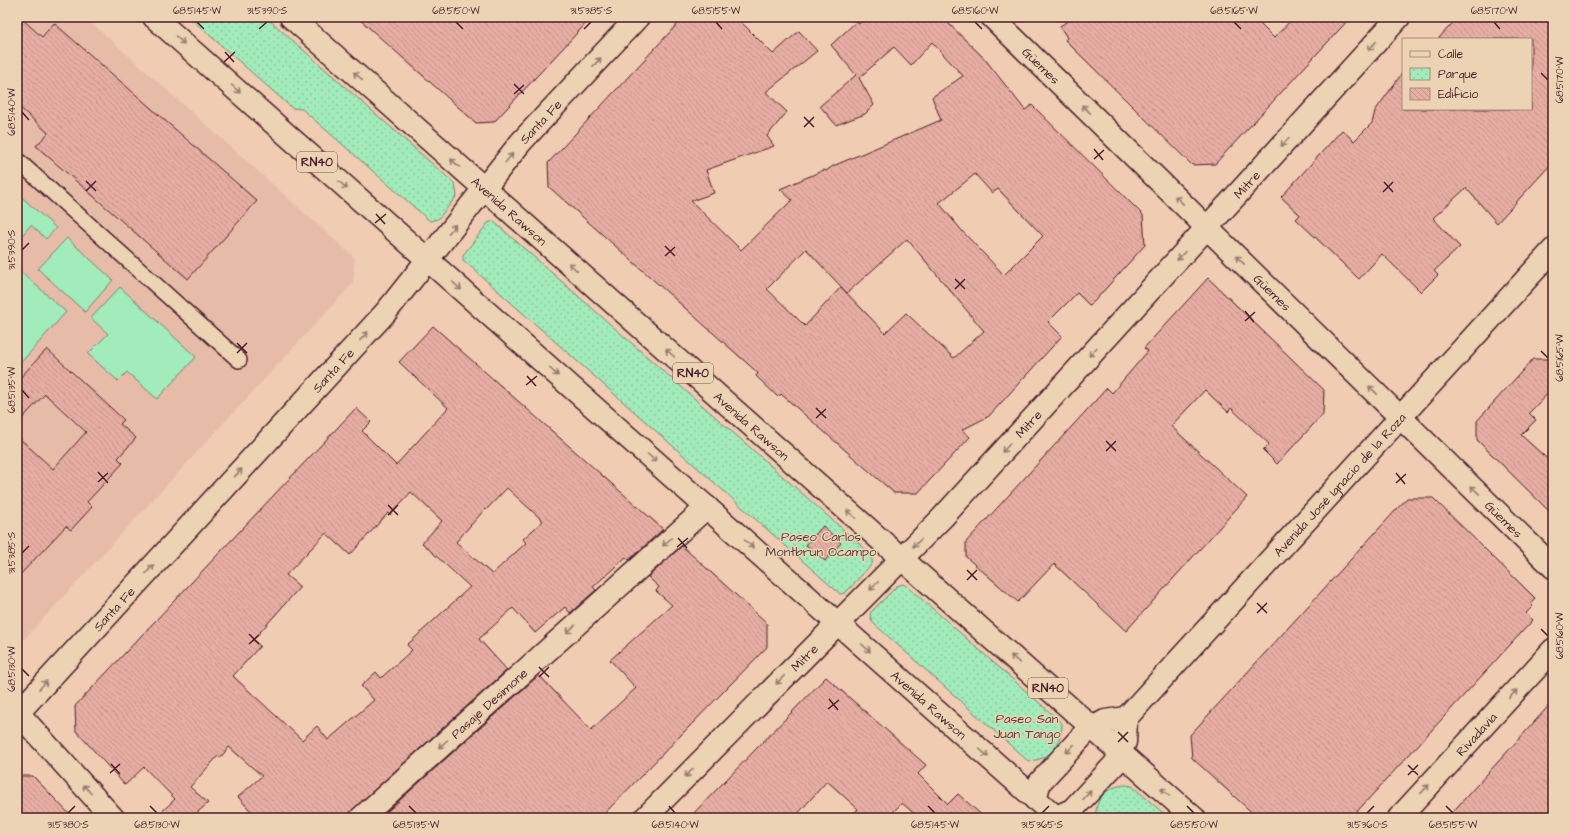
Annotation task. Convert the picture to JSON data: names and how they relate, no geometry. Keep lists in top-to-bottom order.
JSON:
{
  "streets": {
    "street": [
      "Güemes",
      "Santa Fe",
      "RN40",
      "Mitre",
      "Avenida Rawson",
      "Avenida José Ignacio de la Roza",
      "Pasaje Desimone",
      "Rivadavia"
    ]
  },
  "crossings": [
    ["Güemes", "Mitre"],
    ["Güemes", "Avenida José Ignacio de la Roza"],
    ["Santa Fe", "Avenida Rawson"],
    ["Mitre", "Avenida Rawson"],
    ["Avenida Rawson", "Pasaje Desimone"]
  ],
  "one_way": [
    "Güemes",
    "Santa Fe",
    "Mitre",
    "Pasaje Desimone",
    "Rivadavia"
  ],
  "parks": ["Paseo Carlos Montbrun Ocampo", "Paseo San Juan Tango"],
  "legend": ["Calle", "Parque", "Edificio"],
  "coordinates": [
    "68.5145°W",
    "31.5390°S",
    "68.5150°W",
    "31.5385°S",
    "68.5155°W",
    "68.5160°W",
    "68.5165°W",
    "68.5170°W",
    "68.5140°W",
    "68.5135°W",
    "68.5130°W",
    "31.5380°S",
    "31.5365°S",
    "31.5360°S"
  ]
}
